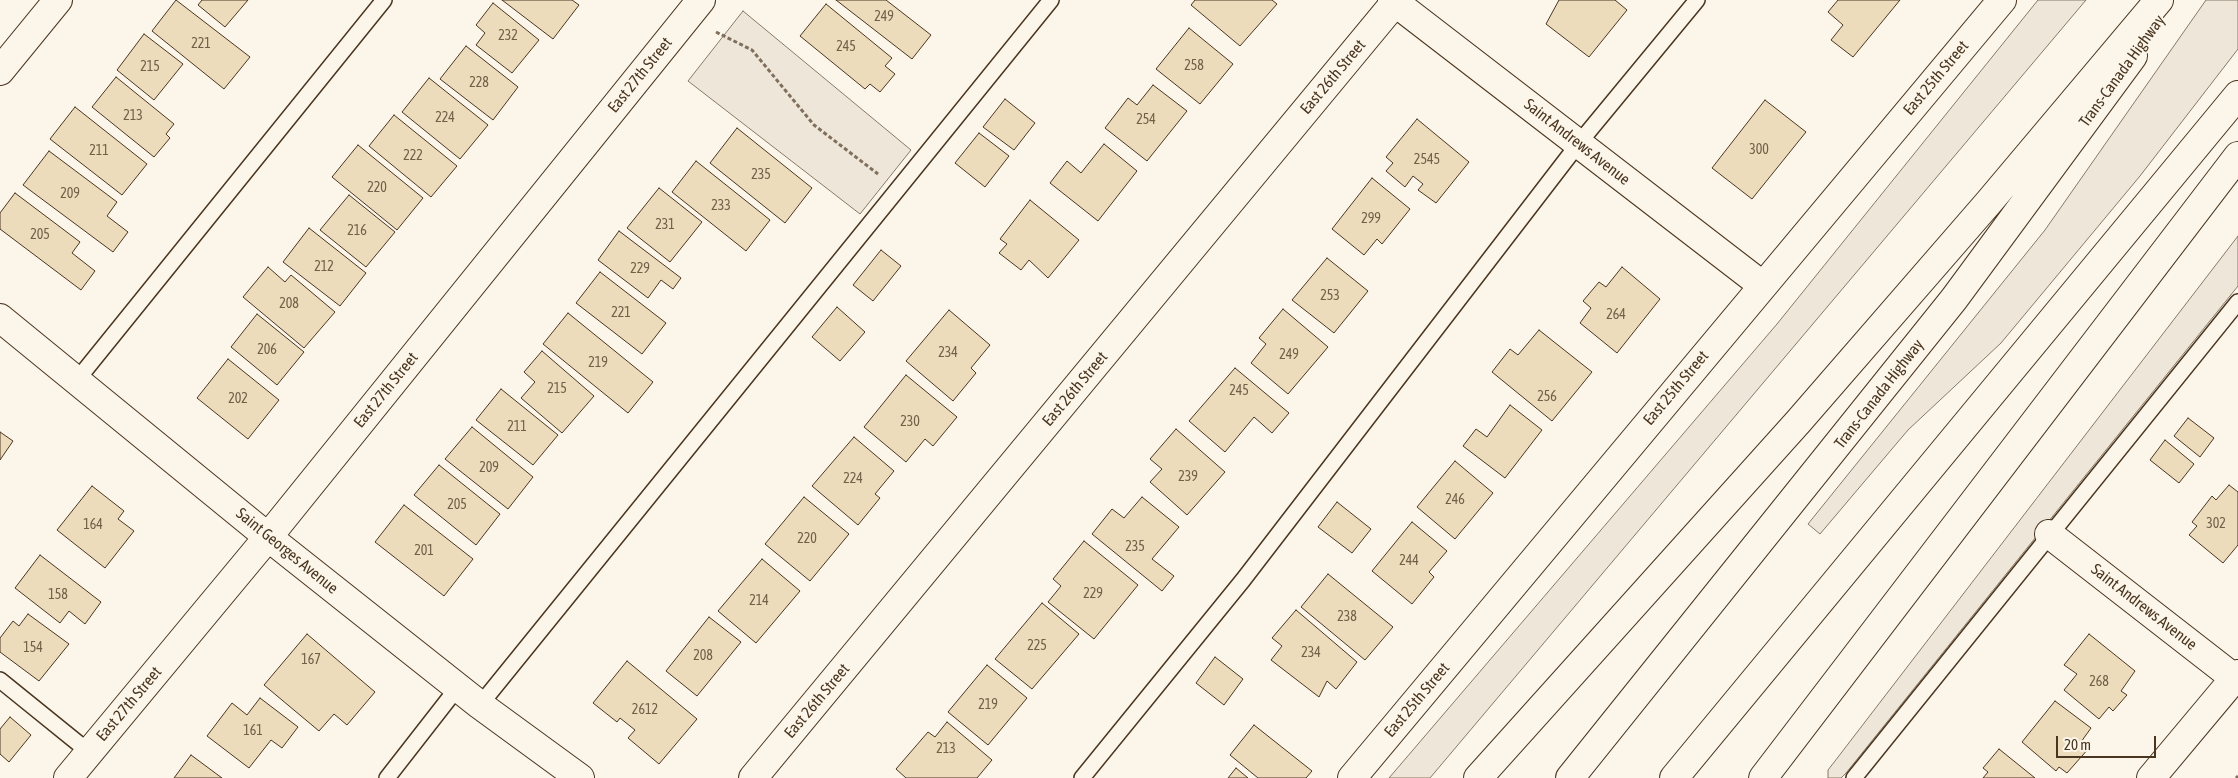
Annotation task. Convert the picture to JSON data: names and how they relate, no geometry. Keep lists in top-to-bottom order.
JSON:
{
  "streets": {
    "main road": [
      "Trans-Canada Highway",
      "East 27th Street",
      "East 26th Street",
      "East 25th Street",
      "Saint Andrews Avenue",
      "Saint Georges Avenue"
    ]
  },
  "crossings": [
    ["East 27th Street", "Saint Georges Avenue"],
    ["East 26th Street", "Saint Andrews Avenue"],
    ["East 25th Street", "Saint Andrews Avenue"]
  ],
  "house_numbers": [
    "249",
    "232",
    "221",
    "245",
    "258",
    "215",
    "228",
    "213",
    "224",
    "254",
    "300",
    "211",
    "222",
    "2545",
    "235",
    "220",
    "209",
    "233",
    "299",
    "231",
    "216",
    "205",
    "212",
    "229",
    "253",
    "208",
    "221",
    "264",
    "206",
    "234",
    "249",
    "219",
    "215",
    "245",
    "256",
    "202",
    "230",
    "211",
    "209",
    "239",
    "224",
    "246",
    "205",
    "302",
    "164",
    "220",
    "235",
    "201",
    "244",
    "229",
    "158",
    "214",
    "238",
    "225",
    "154",
    "234",
    "208",
    "167",
    "268",
    "219",
    "2612",
    "161",
    "213"
  ],
  "scale_bar": "20 m"
}
